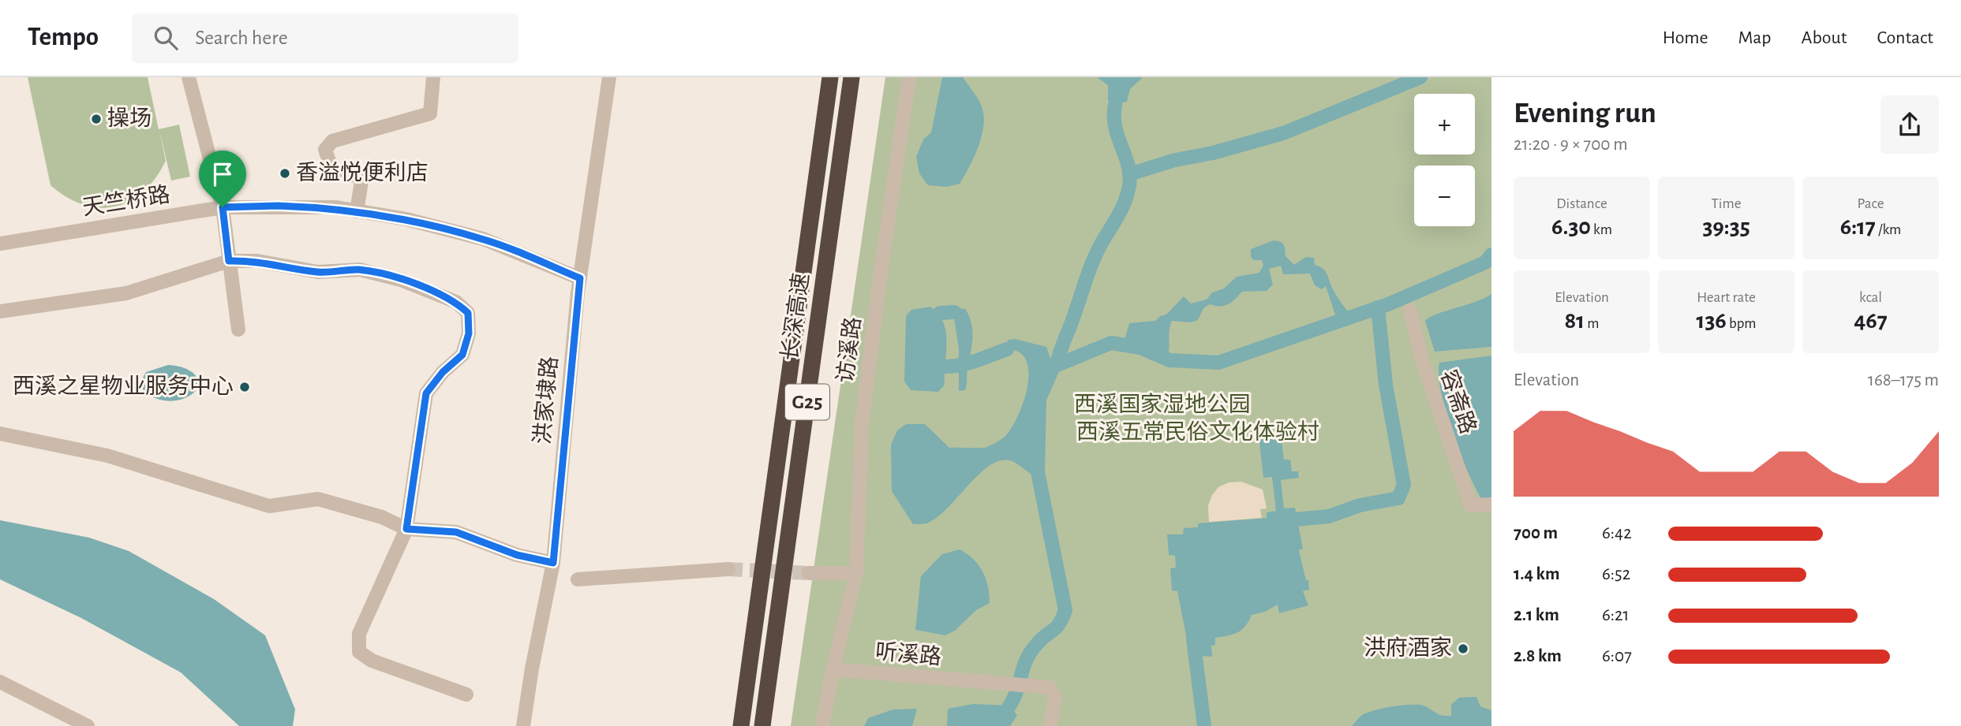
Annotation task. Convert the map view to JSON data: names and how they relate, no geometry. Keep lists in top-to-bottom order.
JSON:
{
  "streets": {
    "highway": ["长深高速", "G25"],
    "street": [
      "天竺桥路",
      "访溪路",
      "洪家埭路",
      "容斋路",
      "听溪路"
    ]
  },
  "crossings": [
    ["天竺桥路", "洪家埭路"],
    ["访溪路", "听溪路"]
  ],
  "parks": ["西溪国家湿地公园", "西溪五常民俗文化体验村"],
  "places": [
    "操场",
    "香溢悦便利店",
    "西溪之星物业服务中心",
    "洪府酒家"
  ],
  "page": {
    "header": "Tempo",
    "search": "Search here",
    "nav": [
      "Home",
      "Map",
      "About",
      "Contact"
    ],
    "heading": ["Evening run", "21:20 · 9 × 700 m"],
    "map_buttons": ["+", "−"],
    "stats": [
      ["Distance", "6.30 km"],
      ["Time", "39:35"],
      ["Pace", "6:17 /km"],
      ["Elevation", "81 m"],
      ["Heart rate", "136 bpm"],
      ["kcal", "467"]
    ],
    "chart": ["Elevation", "168–175 m"],
    "list": [
      {
        "name": "700 m",
        "note": "6:42"
      },
      {
        "name": "1.4 km",
        "note": "6:52"
      },
      {
        "name": "2.1 km",
        "note": "6:21"
      },
      {
        "name": "2.8 km",
        "note": "6:07"
      }
    ]
  }
}
